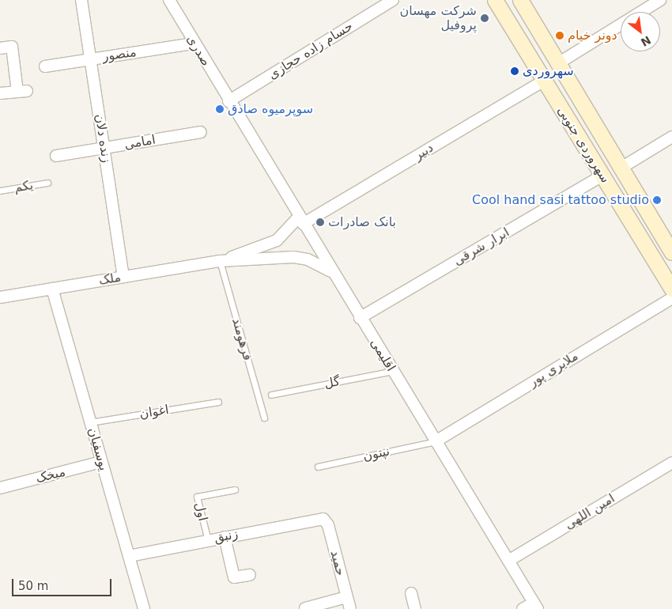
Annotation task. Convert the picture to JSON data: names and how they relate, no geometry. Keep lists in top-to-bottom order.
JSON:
{
  "streets": {
    "main road": ["سهروردی جنوبی"],
    "street": [
      "صدری",
      "حسام زاده حجازی",
      "منصور",
      "زنده دلان",
      "امامی",
      "دبیر",
      "ابرار شرقی",
      "ملک",
      "اقلیمی",
      "ملایری پور",
      "یوسفیان",
      "میخک",
      "امین اللهی",
      "زنبق",
      "حمید"
    ],
    "lane": [
      "یکم",
      "فرهومند",
      "گل",
      "اغوان",
      "نپتون",
      "اول"
    ]
  },
  "crossings": [
    ["صدری", "حسام زاده حجازی"],
    ["صدری", "منصور"],
    ["صدری", "اقلیمی"],
    ["حسام زاده حجازی", "اقلیمی"],
    ["منصور", "زنده دلان"],
    ["زنده دلان", "امامی"],
    ["زنده دلان", "ملک"],
    ["سهروردی جنوبی", "دبیر"],
    ["سهروردی جنوبی", "ابرار شرقی"],
    ["دبیر", "ملک"],
    ["دبیر", "فرهومند"],
    ["دبیر", "اقلیمی"],
    ["ابرار شرقی", "اقلیمی"],
    ["ملک", "فرهومند"],
    ["ملک", "یوسفیان"],
    ["اقلیمی", "ملایری پور"],
    ["اقلیمی", "گل"],
    ["اقلیمی", "نپتون"],
    ["اقلیمی", "امین اللهی"],
    ["ملایری پور", "نپتون"],
    ["اغوان", "یوسفیان"],
    ["یوسفیان", "میخک"],
    ["یوسفیان", "زنبق"],
    ["اول", "زنبق"],
    ["زنبق", "حمید"]
  ],
  "places": [
    "شرکت مهسان پروفیل",
    "دونر خیام",
    "سهروردی",
    "سوپرمیوه صادق",
    "Cool hand sasi tattoo studio",
    "بانک صادرات"
  ],
  "scale_bar": "50 m",
  "north": "bottom right"
}
